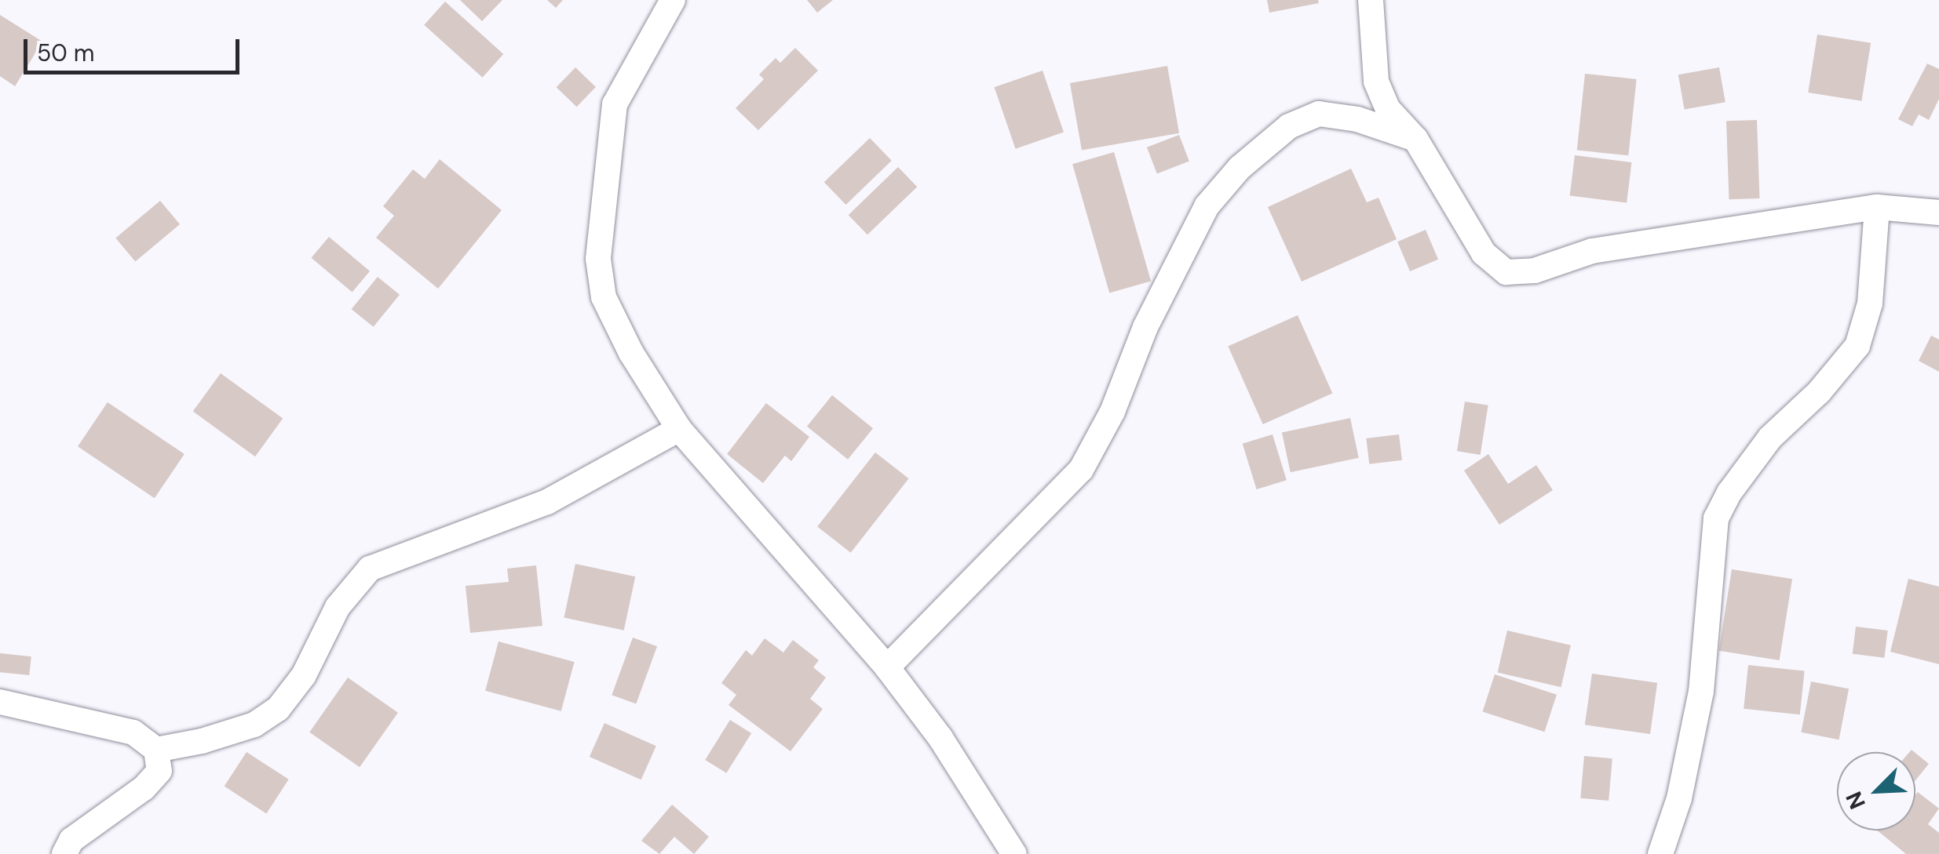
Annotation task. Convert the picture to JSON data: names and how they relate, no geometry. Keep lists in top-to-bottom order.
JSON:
{
  "scale_bar": "50 m",
  "north": "bottom left"
}
